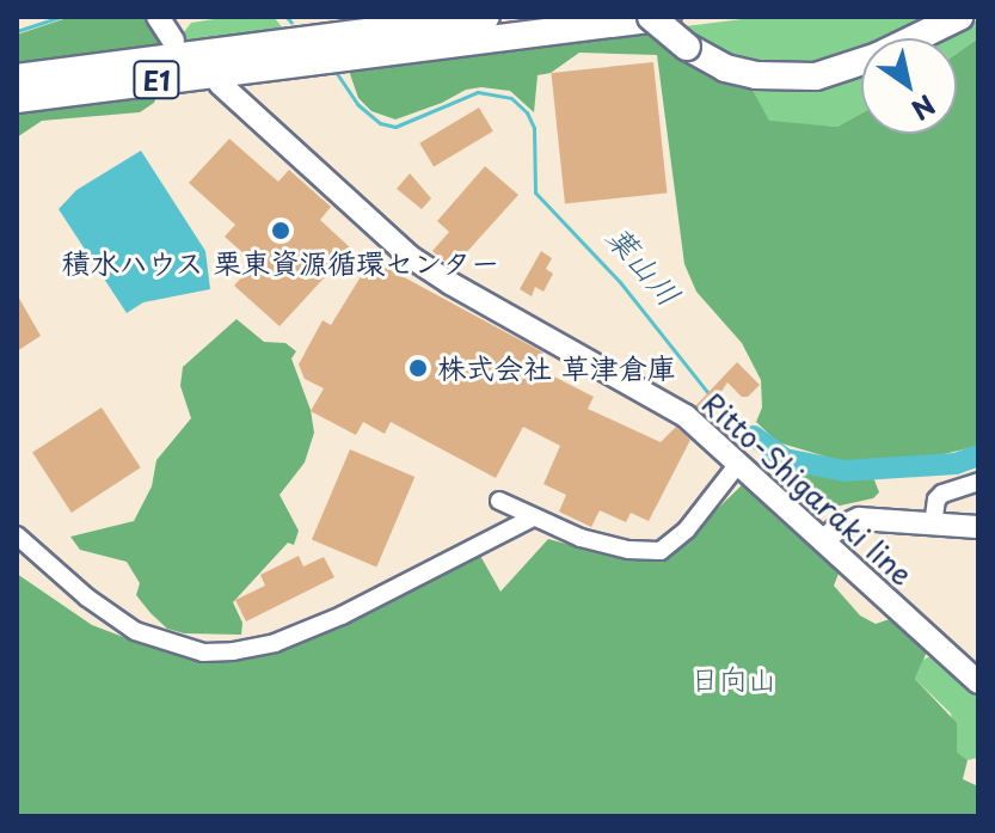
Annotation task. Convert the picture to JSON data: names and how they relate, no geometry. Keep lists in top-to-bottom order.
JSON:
{
  "streets": {
    "highway": ["E1"],
    "main road": ["Ritto-Shigaraki line"]
  },
  "water": ["葉山川"],
  "parks": ["日向山"],
  "places": ["積水ハウス 栗東資源循環センター", "株式会社 草津倉庫"],
  "north": "bottom right"
}
